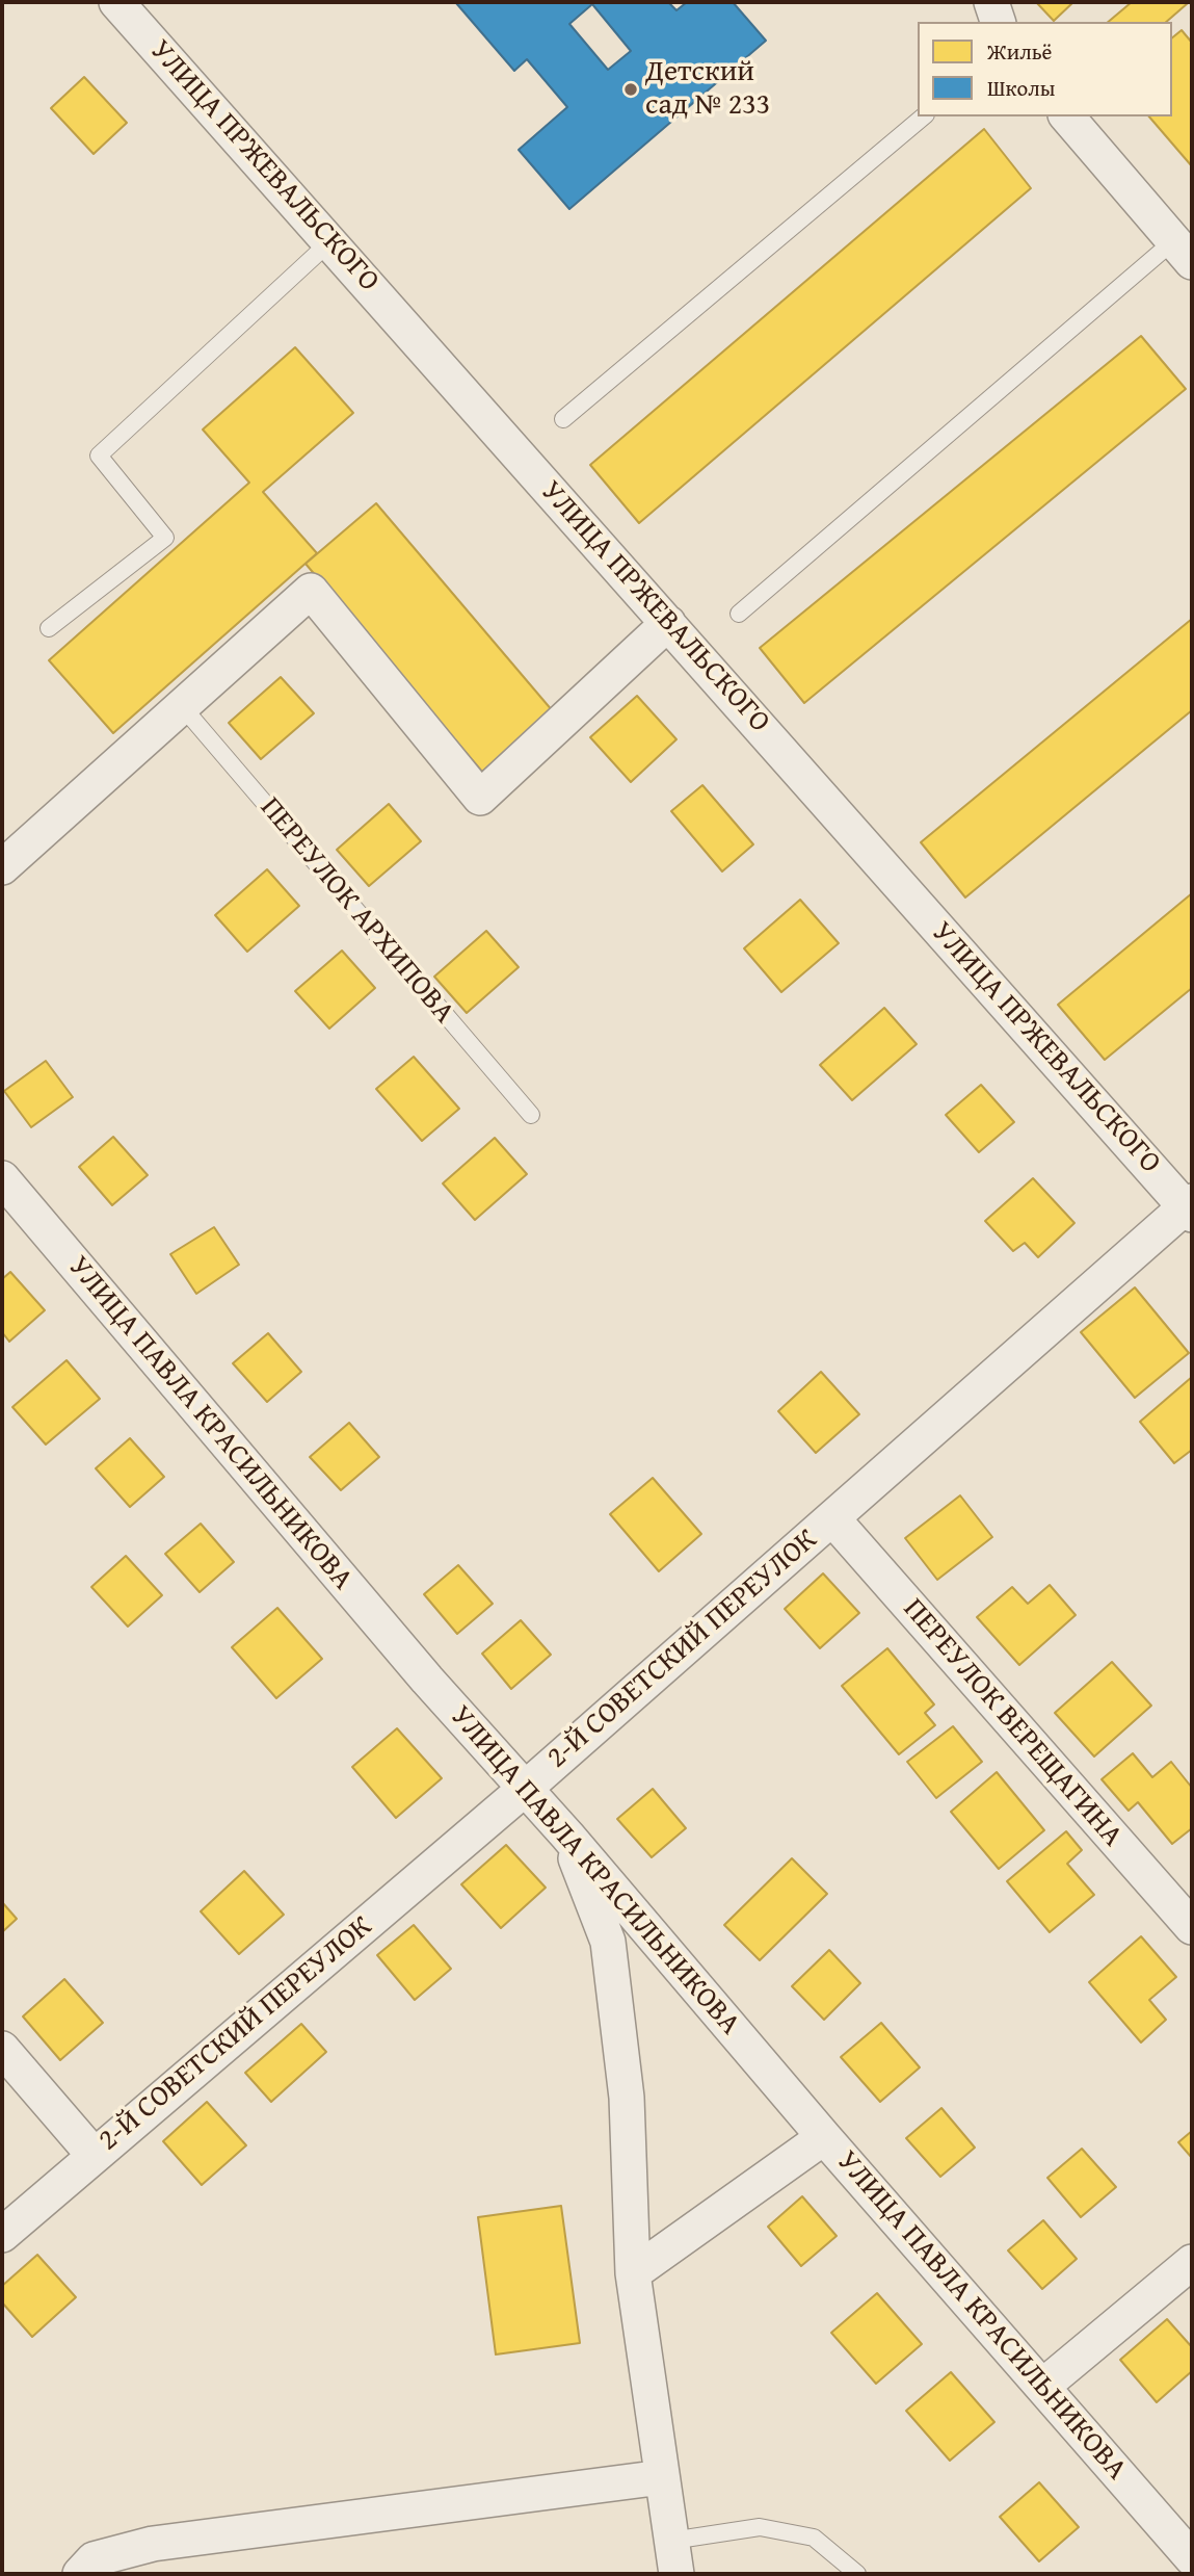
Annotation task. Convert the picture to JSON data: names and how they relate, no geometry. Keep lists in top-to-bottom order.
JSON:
{
  "streets": {
    "street": [
      "УЛИЦА ПРЖЕВАЛЬСКОГО",
      "УЛИЦА ПАВЛА КРАСИЛЬНИКОВА",
      "2-Й СОВЕТСКИЙ ПЕРЕУЛОК",
      "ПЕРЕУЛОК ВЕРЕЩАГИНА"
    ],
    "lane": ["ПЕРЕУЛОК АРХИПОВА"]
  },
  "crossings": [
    ["УЛИЦА ПРЖЕВАЛЬСКОГО", "2-Й СОВЕТСКИЙ ПЕРЕУЛОК"],
    ["УЛИЦА ПАВЛА КРАСИЛЬНИКОВА", "2-Й СОВЕТСКИЙ ПЕРЕУЛОК"],
    ["2-Й СОВЕТСКИЙ ПЕРЕУЛОК", "ПЕРЕУЛОК ВЕРЕЩАГИНА"]
  ],
  "places": ["Детский сад № 233"],
  "legend": ["Жильё", "Школы"]
}
